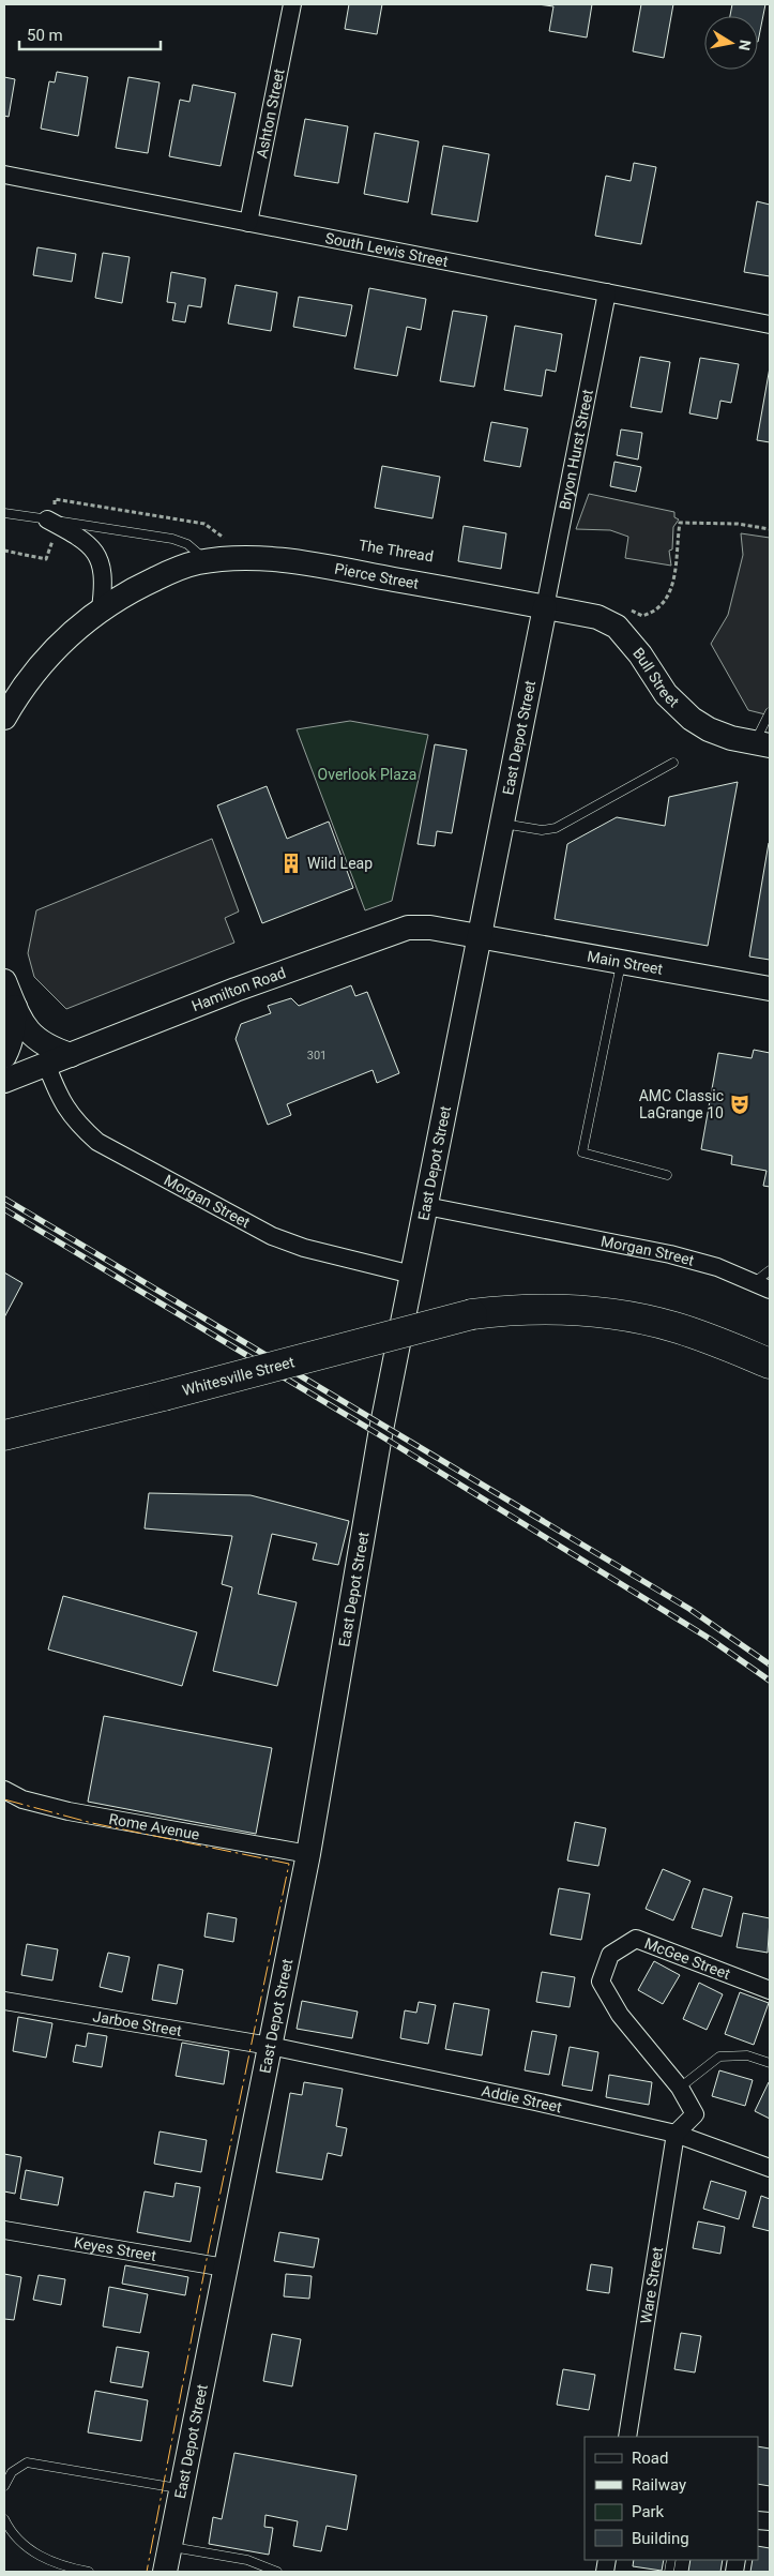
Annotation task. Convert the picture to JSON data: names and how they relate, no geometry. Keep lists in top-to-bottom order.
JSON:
{
  "streets": {
    "highway": ["Whitesville Street"],
    "street": [
      "Ashton Street",
      "South Lewis Street",
      "Bryon Hurst Street",
      "Pierce Street",
      "Bull Street",
      "East Depot Street",
      "Main Street",
      "Hamilton Road",
      "Morgan Street",
      "Rome Avenue",
      "McGee Street",
      "Jarboe Street",
      "Addie Street",
      "Keyes Street",
      "Ware Street"
    ]
  },
  "crossings": [
    ["Ashton Street", "South Lewis Street"],
    ["South Lewis Street", "Bryon Hurst Street"],
    ["Bryon Hurst Street", "Pierce Street"],
    ["Bryon Hurst Street", "Bull Street"],
    ["Bryon Hurst Street", "East Depot Street"],
    ["Pierce Street", "Bull Street"],
    ["Pierce Street", "East Depot Street"],
    ["Bull Street", "East Depot Street"],
    ["East Depot Street", "Main Street"],
    ["East Depot Street", "Hamilton Road"],
    ["East Depot Street", "Morgan Street"],
    ["East Depot Street", "Rome Avenue"],
    ["East Depot Street", "Jarboe Street"],
    ["East Depot Street", "Addie Street"],
    ["East Depot Street", "Keyes Street"],
    ["Main Street", "Hamilton Road"],
    ["Hamilton Road", "Morgan Street"],
    ["McGee Street", "Addie Street"],
    ["McGee Street", "Ware Street"],
    ["Jarboe Street", "Addie Street"],
    ["Addie Street", "Ware Street"]
  ],
  "parks": ["Overlook Plaza"],
  "places": {
    "building": ["Wild Leap"],
    "theatre": ["AMC Classic LaGrange 10"]
  },
  "house_numbers": ["301"],
  "legend": [
    "Road",
    "Railway",
    "Park",
    "Building"
  ],
  "scale_bar": "50 m",
  "north": "right"
}
